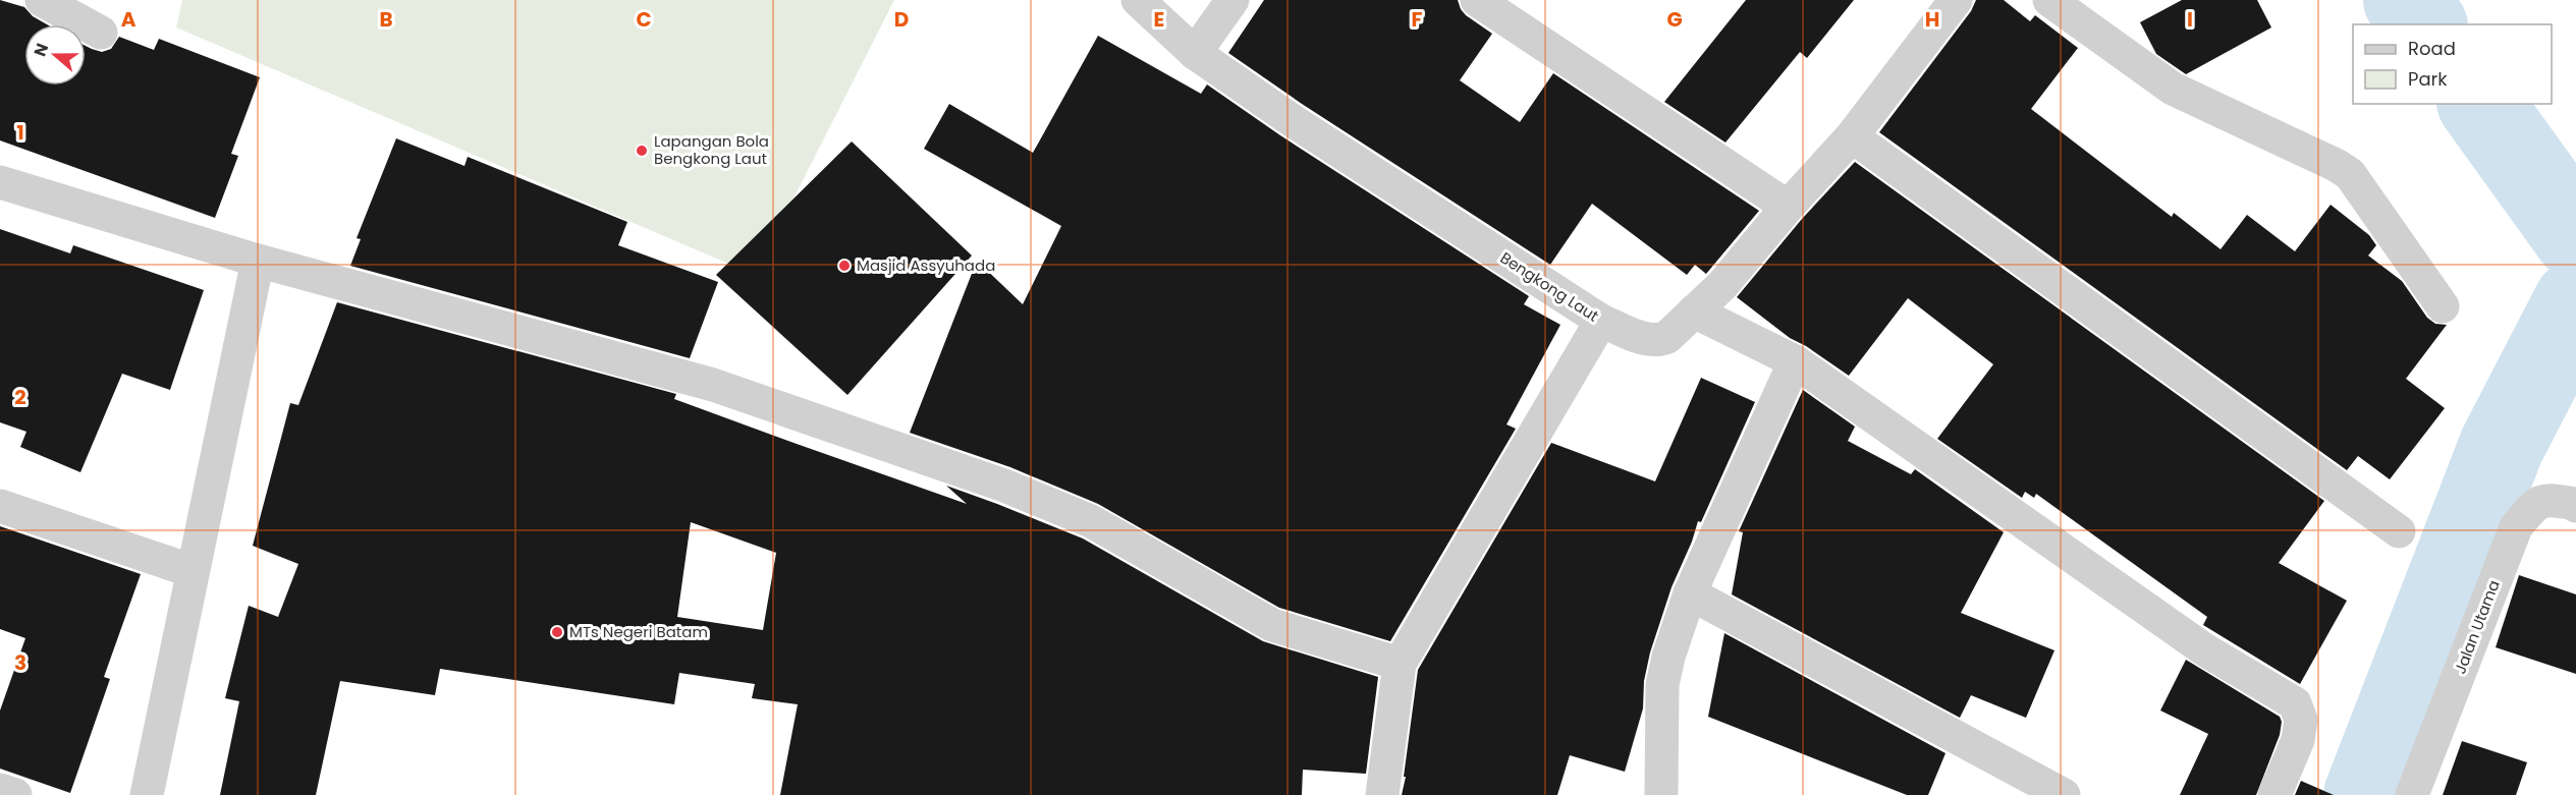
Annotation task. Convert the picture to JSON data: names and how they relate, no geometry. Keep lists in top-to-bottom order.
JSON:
{
  "streets": {
    "street": ["Bengkong Laut", "Jalan Utama"]
  },
  "places": ["Lapangan Bola Bengkong Laut", "Masjid Assyuhada", "MTs Negeri Batam"],
  "legend": ["Road", "Park"],
  "north": "left",
  "grid": {
    "columns": [
      "A",
      "B",
      "C",
      "D",
      "E",
      "F",
      "G",
      "H",
      "I"
    ],
    "rows": ["1", "2", "3"]
  }
}
